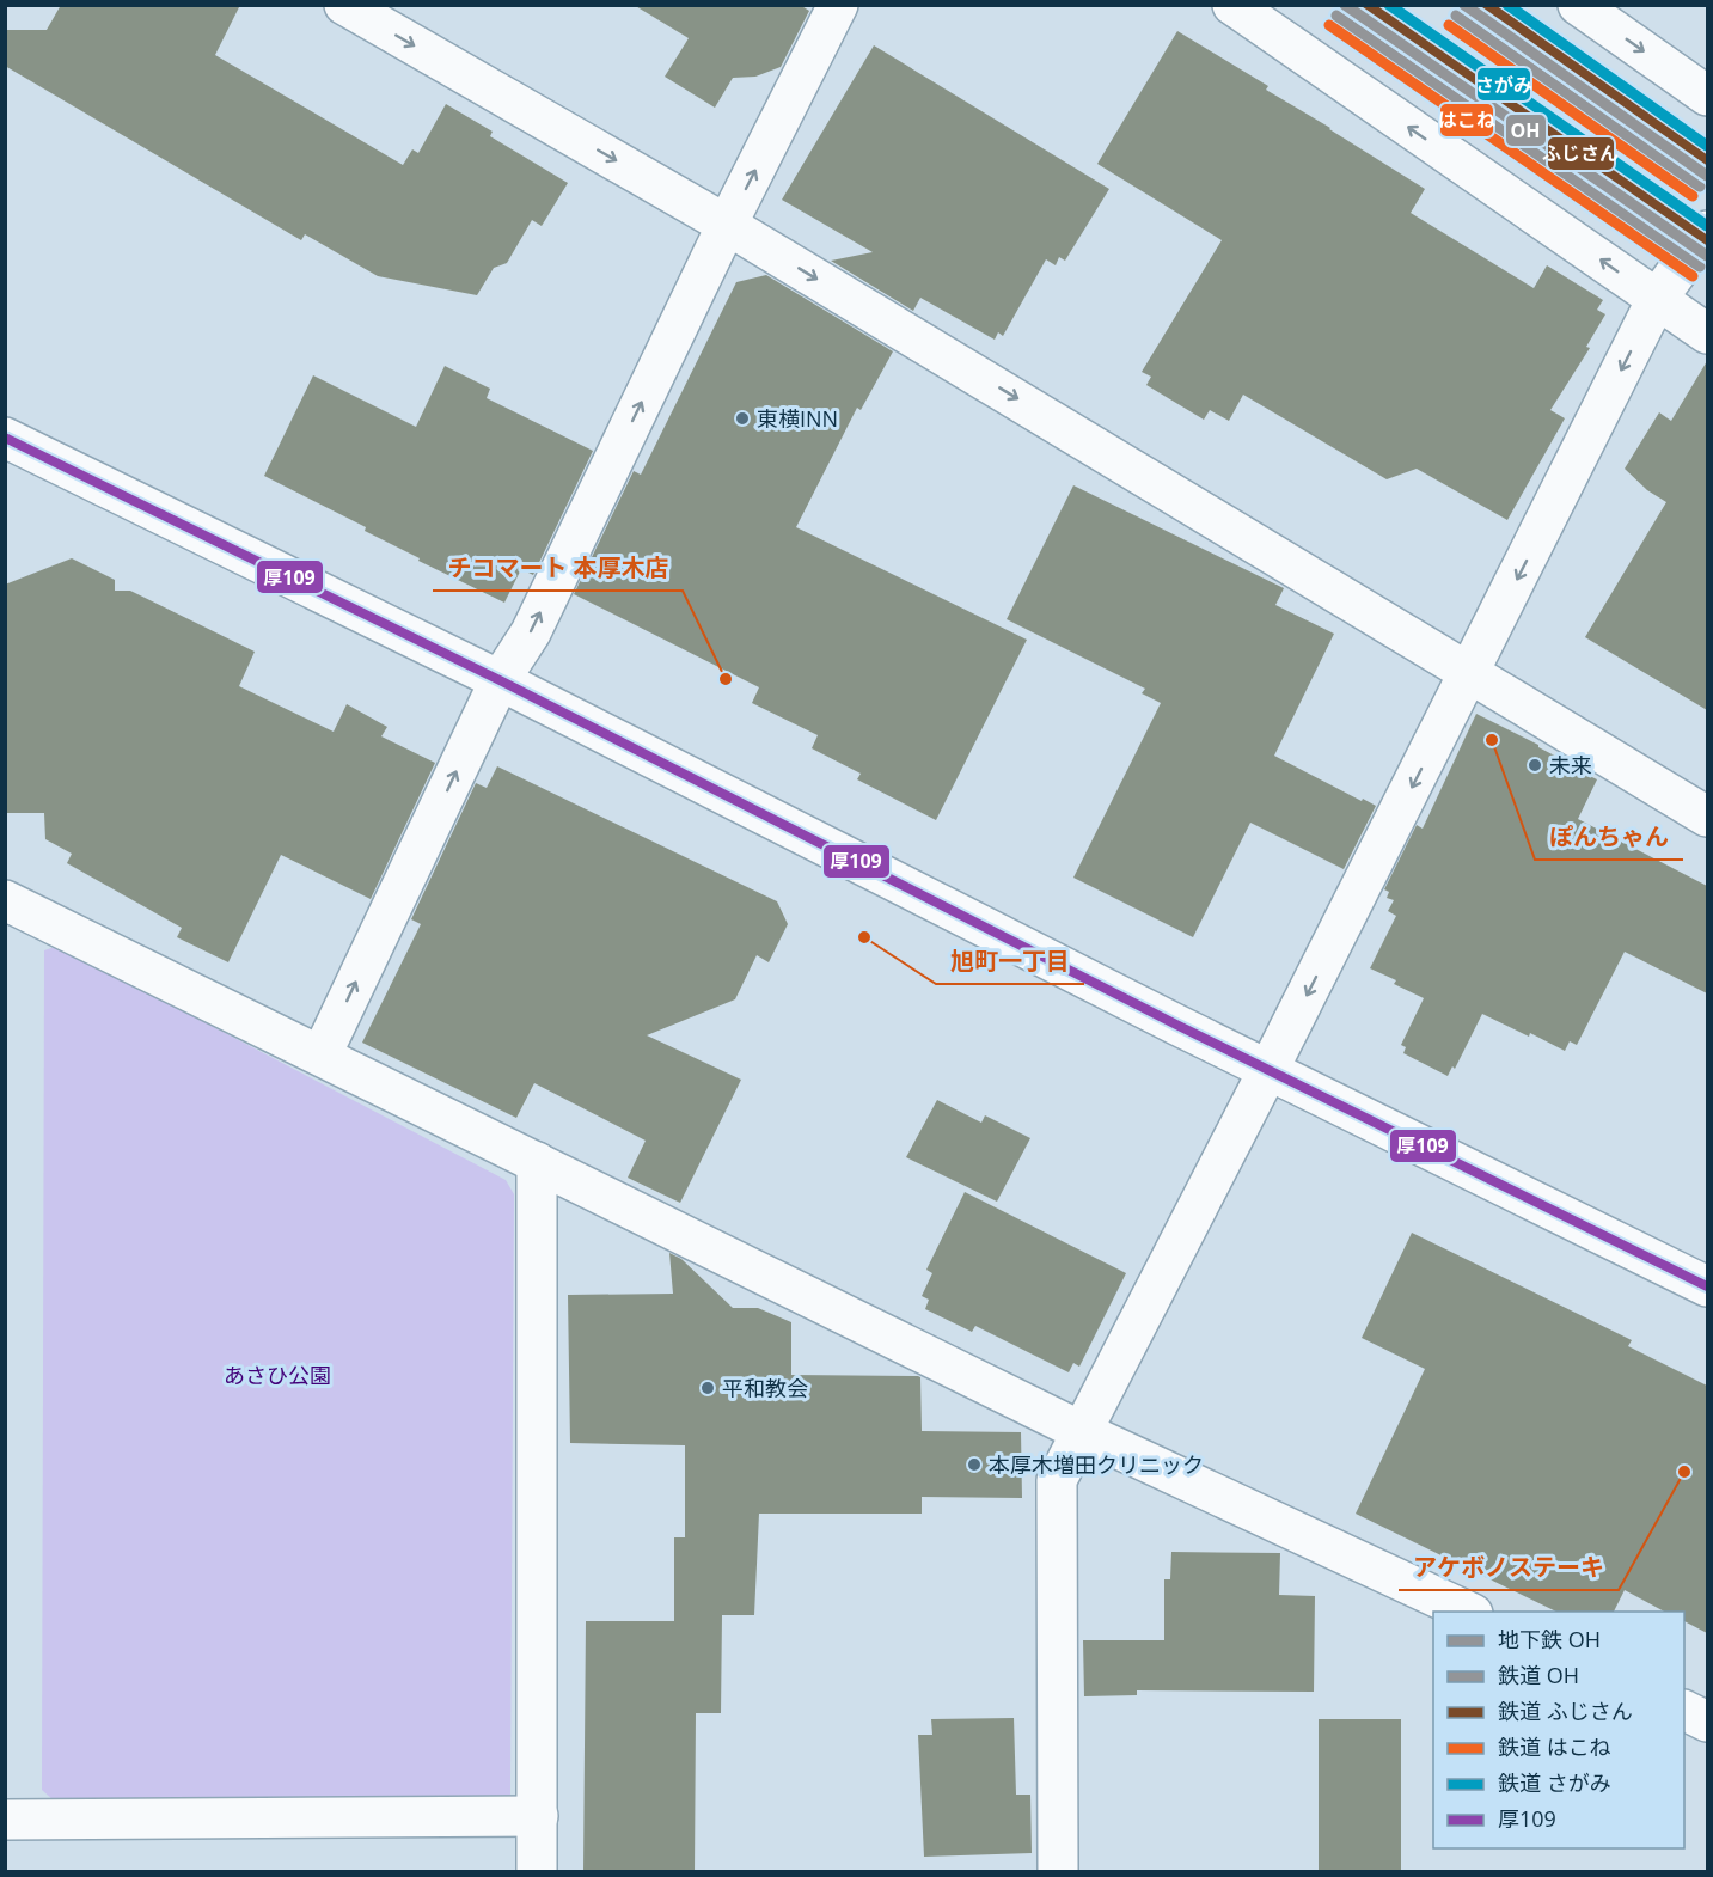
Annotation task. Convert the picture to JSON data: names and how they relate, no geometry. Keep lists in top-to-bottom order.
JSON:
{
  "parks": ["あさひ公園"],
  "places": [
    "東横INN",
    "チコマート 本厚木店",
    "ぽんちゃん",
    "未来",
    "旭町一丁目",
    "平和教会",
    "本厚木増田クリニック",
    "アケボノステーキ"
  ],
  "lines": [
    "metro line OH",
    "rail line ふじさん",
    "rail line さがみ",
    "rail line OH",
    "rail line はこね",
    "transit line 厚109"
  ],
  "legend": [
    "地下鉄 OH",
    "鉄道 OH",
    "鉄道 ふじさん",
    "鉄道 はこね",
    "鉄道 さがみ",
    "厚109"
  ]
}
